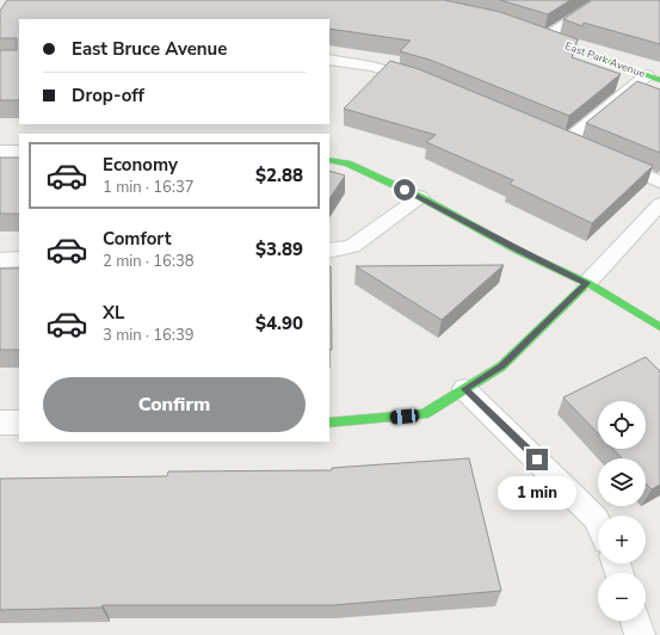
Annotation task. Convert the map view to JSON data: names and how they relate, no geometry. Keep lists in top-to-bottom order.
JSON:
{
  "streets": {
    "street": ["East Park Avenue"]
  },
  "page": {
    "banner": ["East Bruce Avenue", "Drop-off"],
    "list": [
      {
        "name": "Economy",
        "note": "1 min · 16:37",
        "value": "$2.88"
      },
      {
        "name": "Comfort",
        "note": "2 min · 16:38",
        "value": "$3.89"
      },
      {
        "name": "XL",
        "note": "3 min · 16:39",
        "value": "$4.90"
      }
    ],
    "buttons": "Confirm",
    "map_buttons": ["+", "−"],
    "bubble": "1 min"
  }
}
